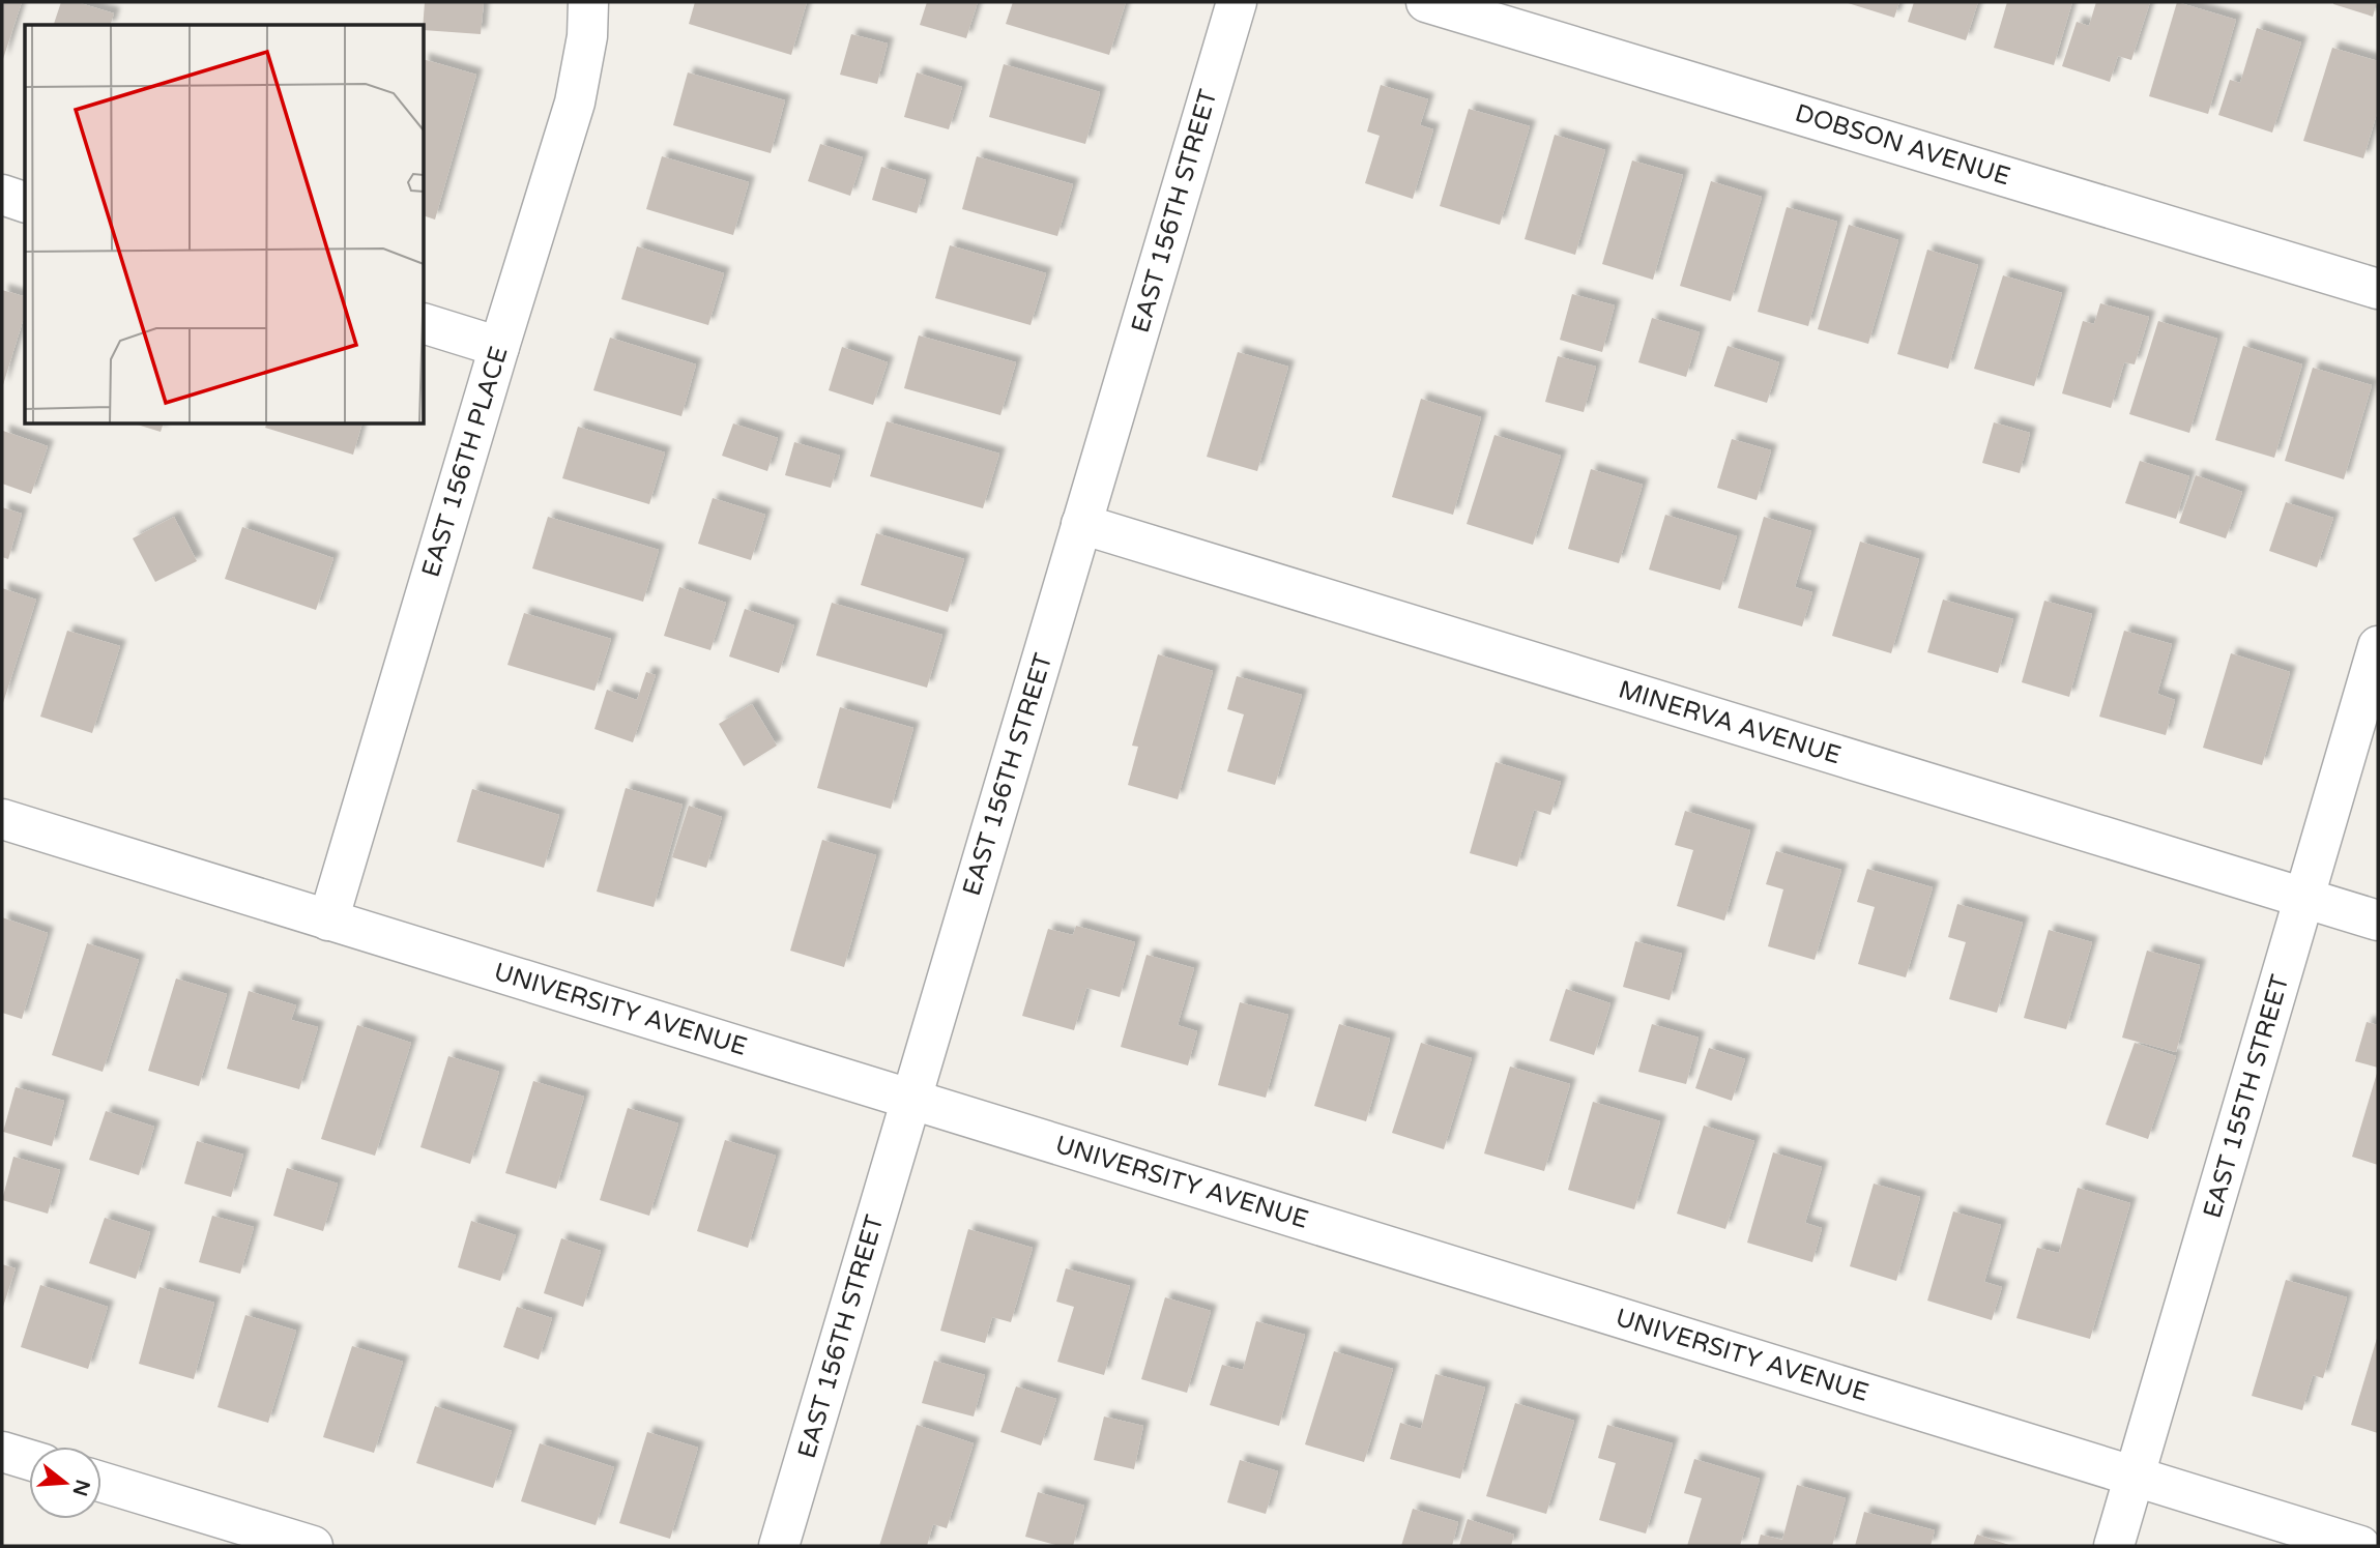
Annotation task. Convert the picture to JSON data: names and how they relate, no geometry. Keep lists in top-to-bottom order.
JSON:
{
  "streets": {
    "street": [
      "DOBSON AVENUE",
      "EAST 156TH STREET",
      "EAST 156TH PLACE",
      "MINERVA AVENUE",
      "UNIVERSITY AVENUE",
      "EAST 155TH STREET"
    ]
  },
  "crossings": [
    ["EAST 156TH STREET", "MINERVA AVENUE"],
    ["EAST 156TH STREET", "UNIVERSITY AVENUE"],
    ["EAST 156TH PLACE", "UNIVERSITY AVENUE"],
    ["MINERVA AVENUE", "EAST 155TH STREET"],
    ["UNIVERSITY AVENUE", "EAST 155TH STREET"]
  ],
  "north": "right"
}
